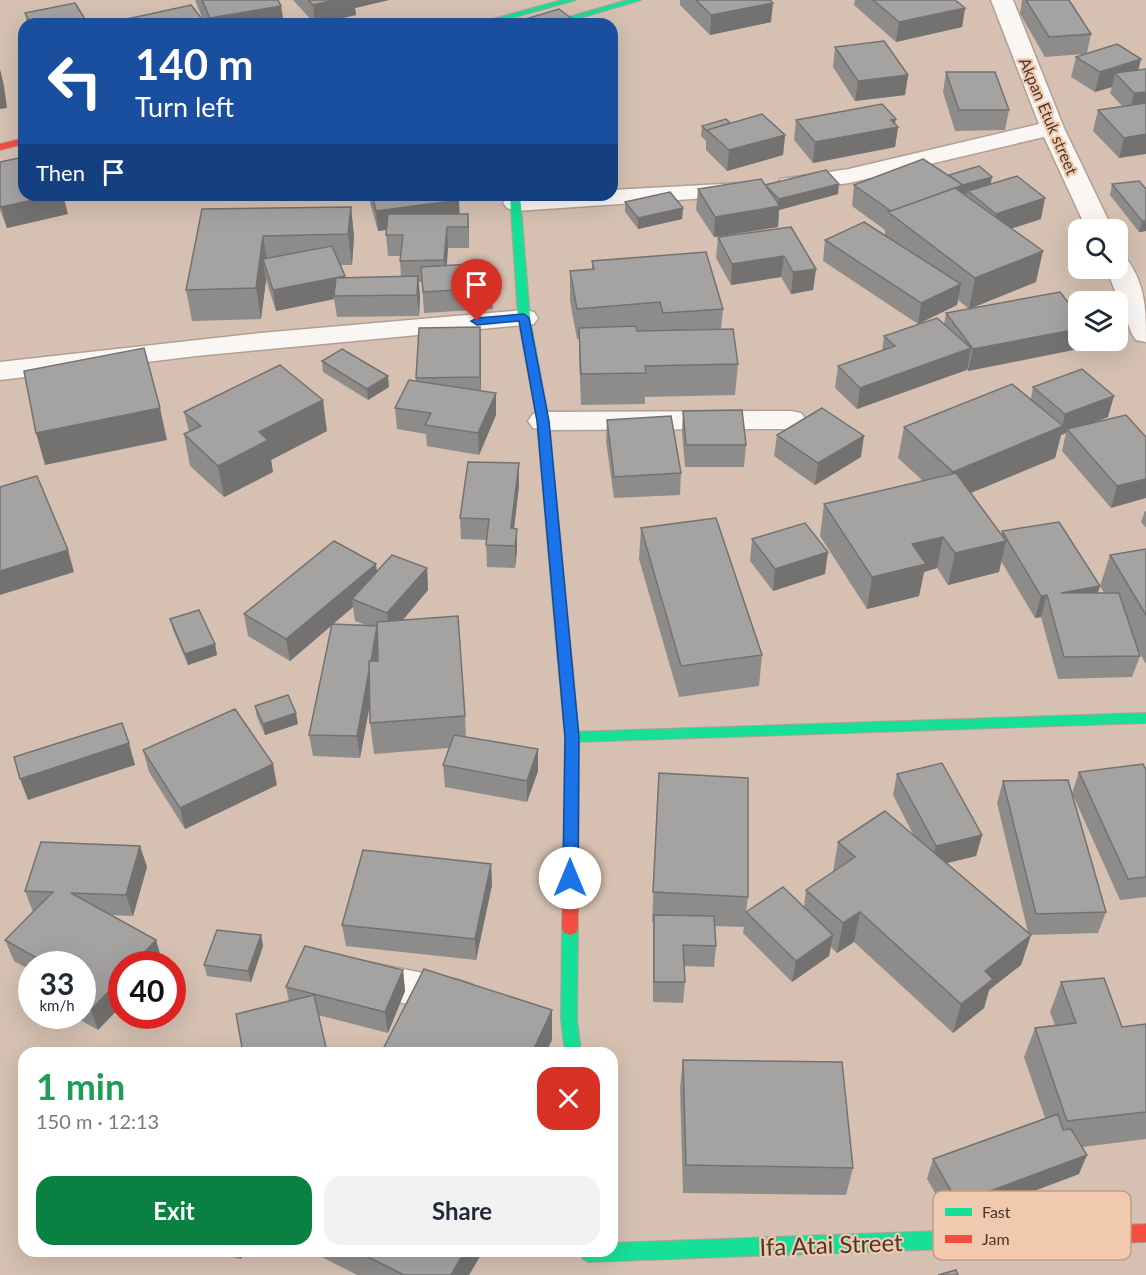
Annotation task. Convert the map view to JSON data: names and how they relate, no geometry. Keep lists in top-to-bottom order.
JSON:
{
  "streets": {
    "street": ["Akpan Etuk street", "Ifa Atai Street"]
  },
  "legend": ["Fast", "Jam"],
  "page": {
    "turn": ["140 m", "Turn left"],
    "then": "Then",
    "speed": "33 km/h",
    "limit": "40",
    "heading": ["1 min", "150 m · 12:13"],
    "buttons": ["Exit", "Share"]
  }
}
